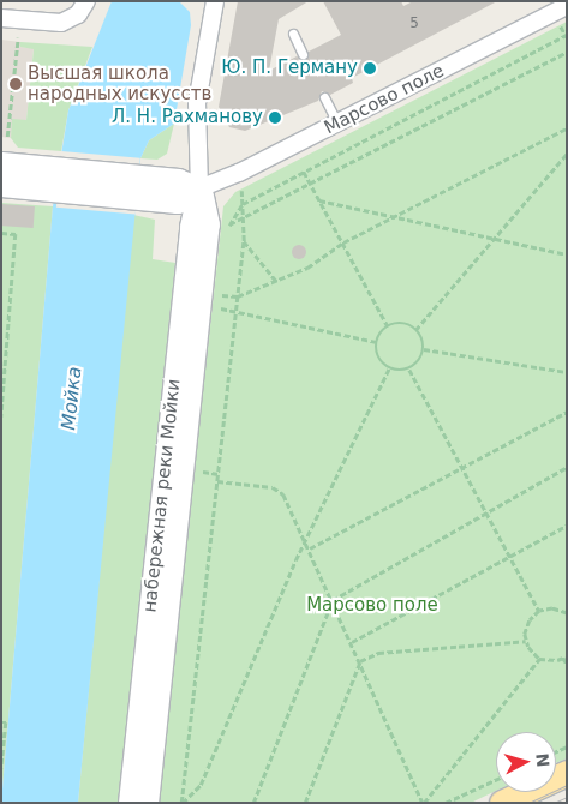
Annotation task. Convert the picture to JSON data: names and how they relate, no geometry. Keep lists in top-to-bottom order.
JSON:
{
  "streets": {
    "main road": ["набережная реки Мойки"],
    "street": ["Марсово поле"]
  },
  "crossings": [
    ["Марсово поле", "набережная реки Мойки"]
  ],
  "water": ["Мойка"],
  "parks": ["Марсово поле"],
  "places": ["Ю. П. Герману", "Высшая школа народных искусств", "Л. Н. Рахманову"],
  "house_numbers": ["5"],
  "north": "right"
}
